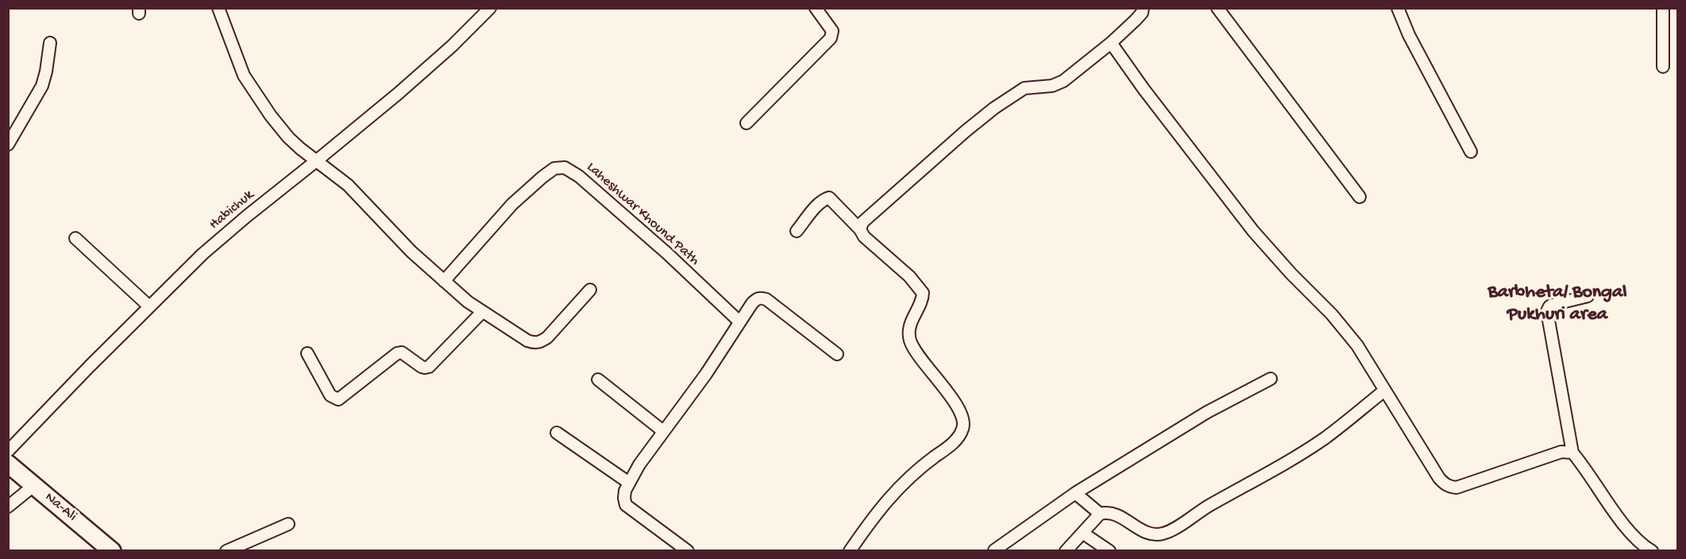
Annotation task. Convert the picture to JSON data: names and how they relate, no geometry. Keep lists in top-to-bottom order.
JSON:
{
  "streets": {
    "main road": ["Na-Ali"],
    "street": ["Habichuk", "Laheshwar Khound Path"]
  },
  "districts": ["Barbheta/ Bongal Pukhuri area"]
}
